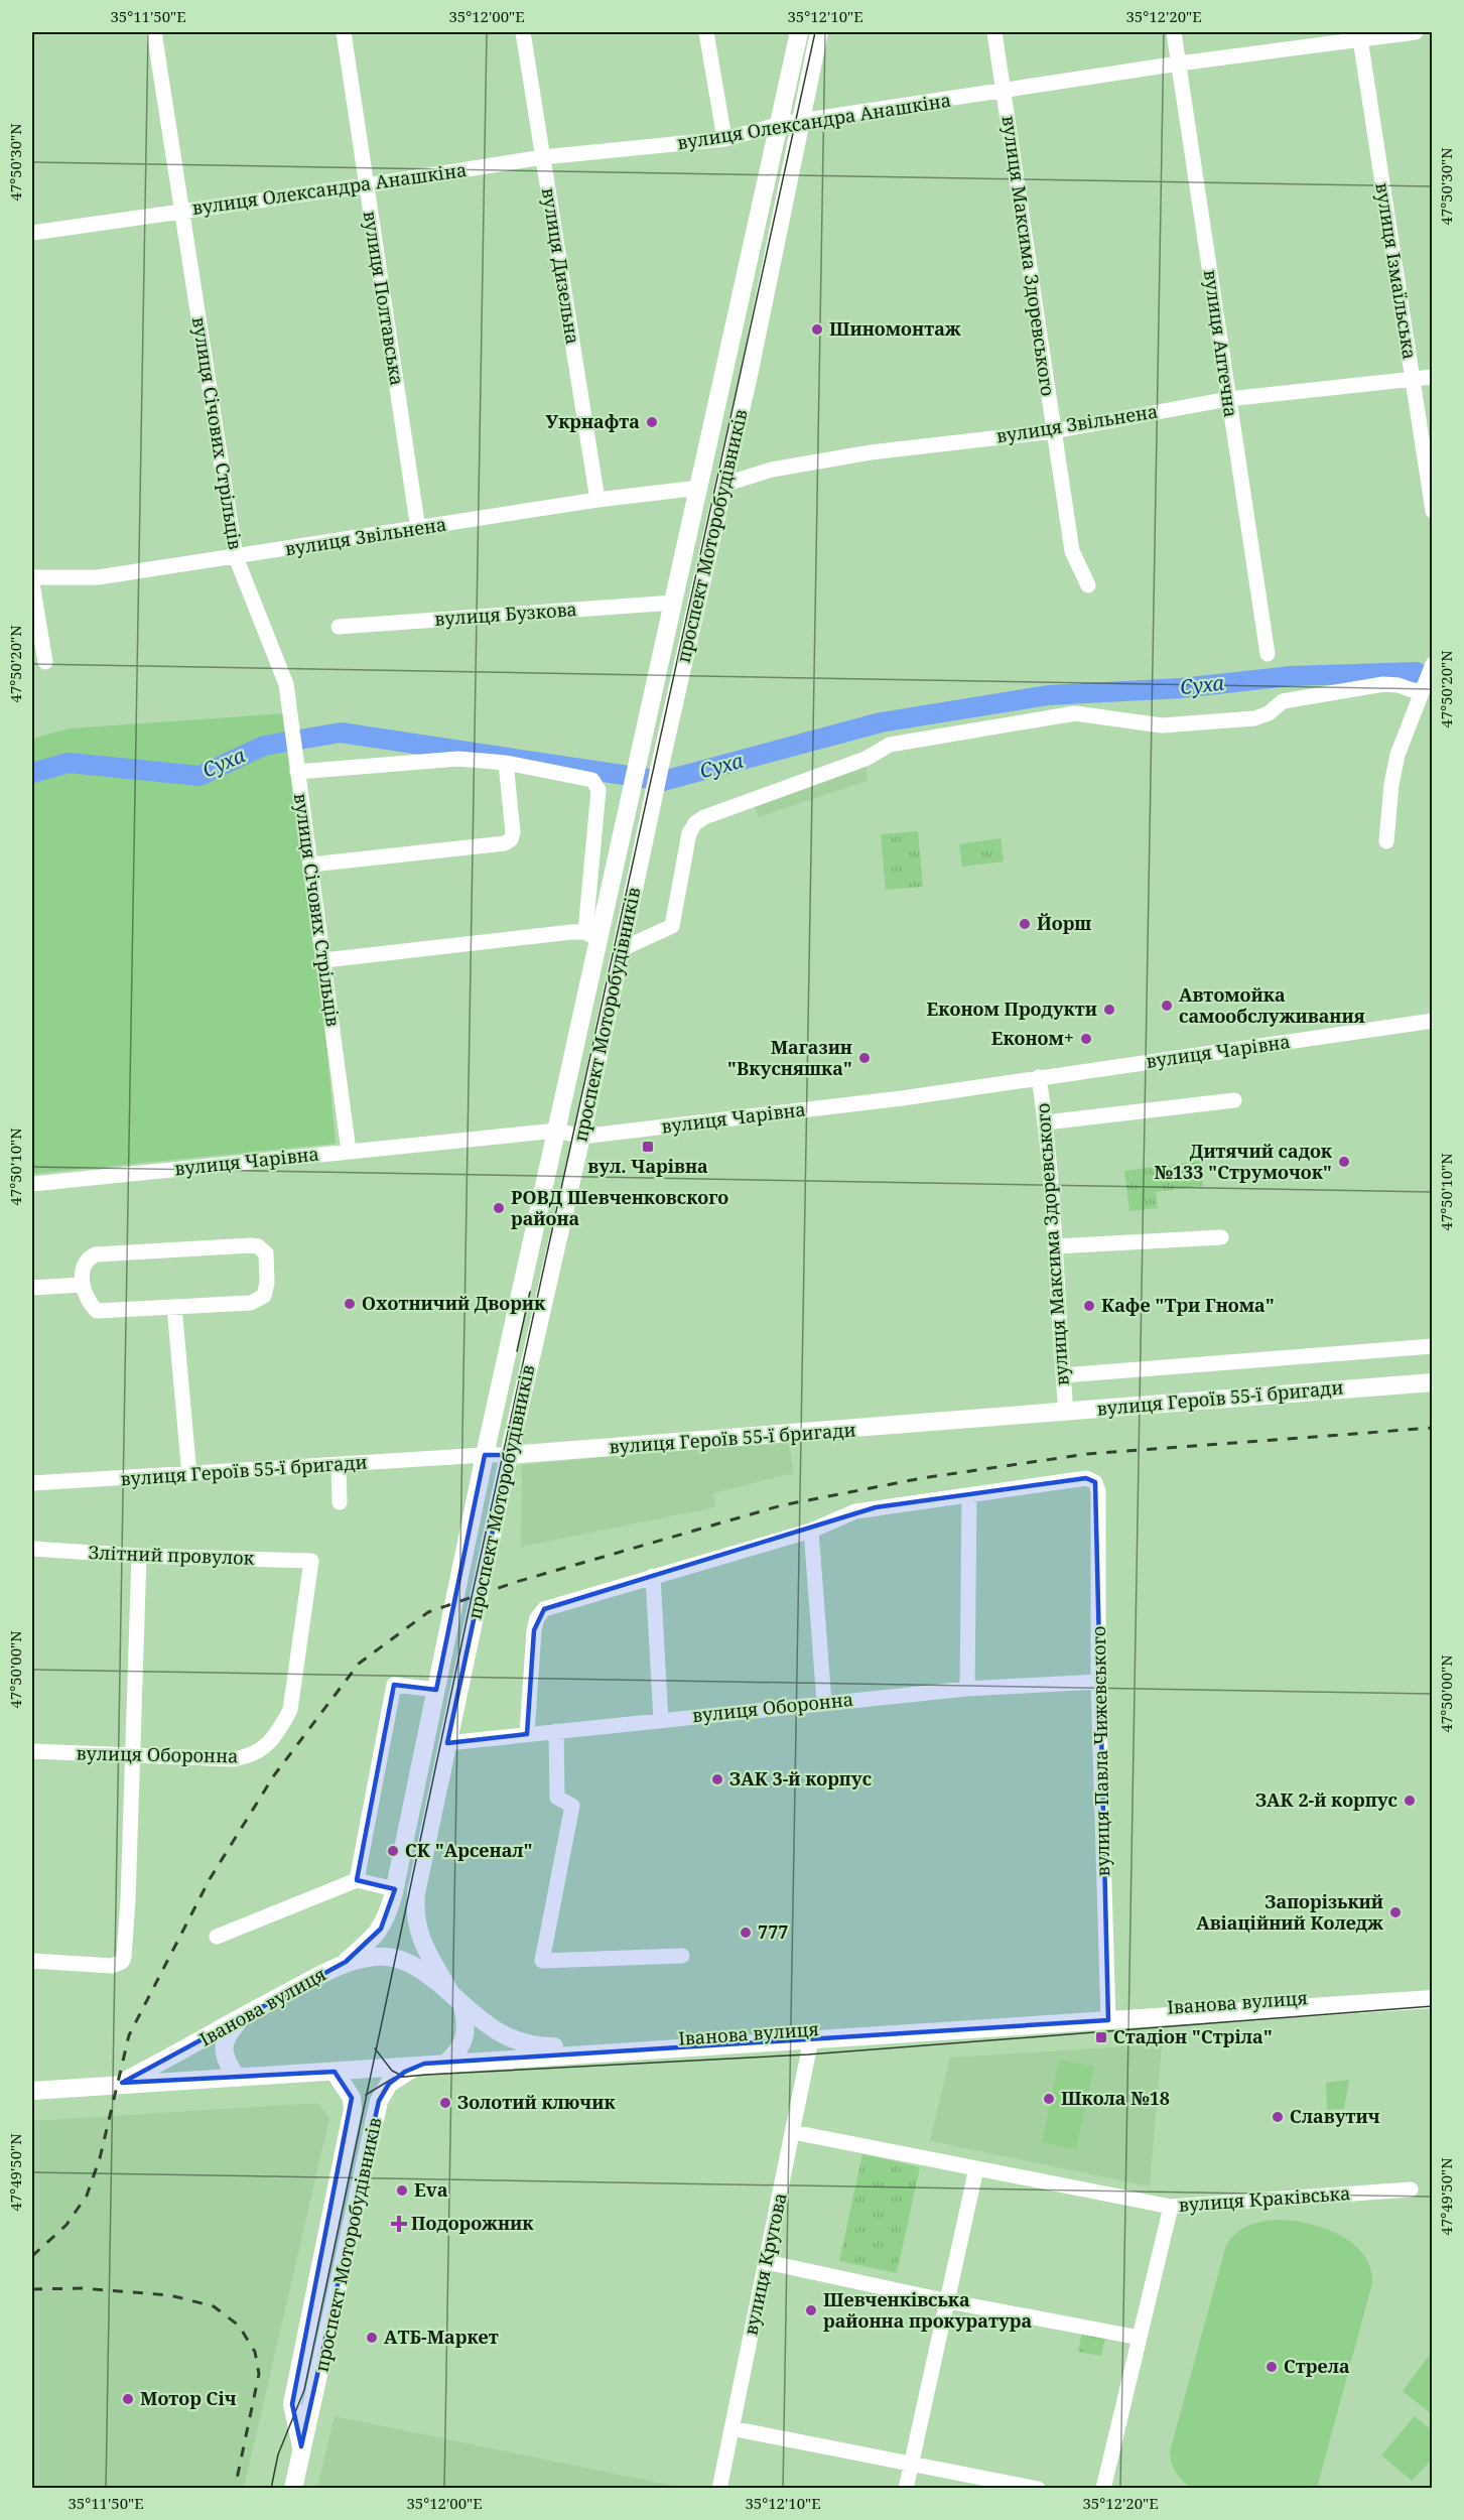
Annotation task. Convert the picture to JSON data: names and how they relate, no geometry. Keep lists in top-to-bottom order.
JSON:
{
  "streets": {
    "main road": ["проспект Моторобудівників", "вулиця Героїв 55-ї бригади", "Іванова вулиця"],
    "street": [
      "вулиця Олександра Анашкіна",
      "вулиця Максима Здоревського",
      "вулиця Дизельна",
      "вулиця Ізмаїльська",
      "вулиця Полтавська",
      "вулиця Аптечна",
      "вулиця Звільнена",
      "вулиця Січових Стрільців",
      "вулиця Бузкова",
      "вулиця Чарівна",
      "Злітний провулок",
      "вулиця Оборонна",
      "вулиця Павла Чижевського",
      "вулиця Краківська",
      "вулиця Кругова"
    ]
  },
  "crossings": [
    ["вулиця Олександра Анашкіна", "вулиця Максима Здоревського"],
    ["вулиця Олександра Анашкіна", "вулиця Дизельна"],
    ["вулиця Олександра Анашкіна", "вулиця Ізмаїльська"],
    ["вулиця Олександра Анашкіна", "вулиця Полтавська"],
    ["вулиця Олександра Анашкіна", "вулиця Аптечна"],
    ["вулиця Олександра Анашкіна", "вулиця Січових Стрільців"],
    ["вулиця Олександра Анашкіна", "проспект Моторобудівників"],
    ["вулиця Максима Здоревського", "вулиця Звільнена"],
    ["вулиця Максима Здоревського", "вулиця Чарівна"],
    ["вулиця Максима Здоревського", "вулиця Героїв 55-ї бригади"],
    ["вулиця Дизельна", "вулиця Звільнена"],
    ["вулиця Ізмаїльська", "вулиця Звільнена"],
    ["вулиця Полтавська", "вулиця Звільнена"],
    ["вулиця Аптечна", "вулиця Звільнена"],
    ["вулиця Звільнена", "вулиця Січових Стрільців"],
    ["вулиця Звільнена", "проспект Моторобудівників"],
    ["вулиця Січових Стрільців", "вулиця Чарівна"],
    ["проспект Моторобудівників", "вулиця Бузкова"],
    ["проспект Моторобудівників", "вулиця Чарівна"],
    ["проспект Моторобудівників", "вулиця Героїв 55-ї бригади"],
    ["проспект Моторобудівників", "вулиця Оборонна"],
    ["проспект Моторобудівників", "Іванова вулиця"],
    ["Злітний провулок", "вулиця Оборонна"],
    ["вулиця Оборонна", "вулиця Павла Чижевського"],
    ["вулиця Павла Чижевського", "Іванова вулиця"],
    ["Іванова вулиця", "вулиця Кругова"],
    ["вулиця Краківська", "вулиця Кругова"]
  ],
  "water": ["Суха"],
  "places": {
    "other": [
      "Шиномонтаж",
      "Укрнафта",
      "Йорш",
      "Автомойка самообслуживания",
      "Економ Продукти",
      "Економ+",
      "Магазин \"Вкусняшка\"",
      "Дитячий садок №133 \"Струмочок\"",
      "РОВД Шевченковского района",
      "Охотничий Дворик",
      "Кафе \"Три Гнома\"",
      "ЗАК 3-й корпус",
      "ЗАК 2-й корпус",
      "СК \"Арсенал\"",
      "Запорізький Авіаційний Коледж",
      "777",
      "Школа №18",
      "Золотий ключик",
      "Славутич",
      "Eva",
      "Шевченківська районна прокуратура",
      "АТБ-Маркет",
      "Стрела",
      "Мотор Січ"
    ],
    "transit": ["вул. Чарівна", "Стадіон \"Стріла\""],
    "health": ["Подорожник"]
  },
  "coordinates": [
    "35°11'50\"E",
    "35°12'00\"E",
    "35°12'10\"E",
    "35°12'20\"E",
    "47°50'30\"N",
    "47°50'20\"N",
    "47°50'10\"N",
    "47°50'00\"N",
    "47°49'50\"N"
  ]
}
